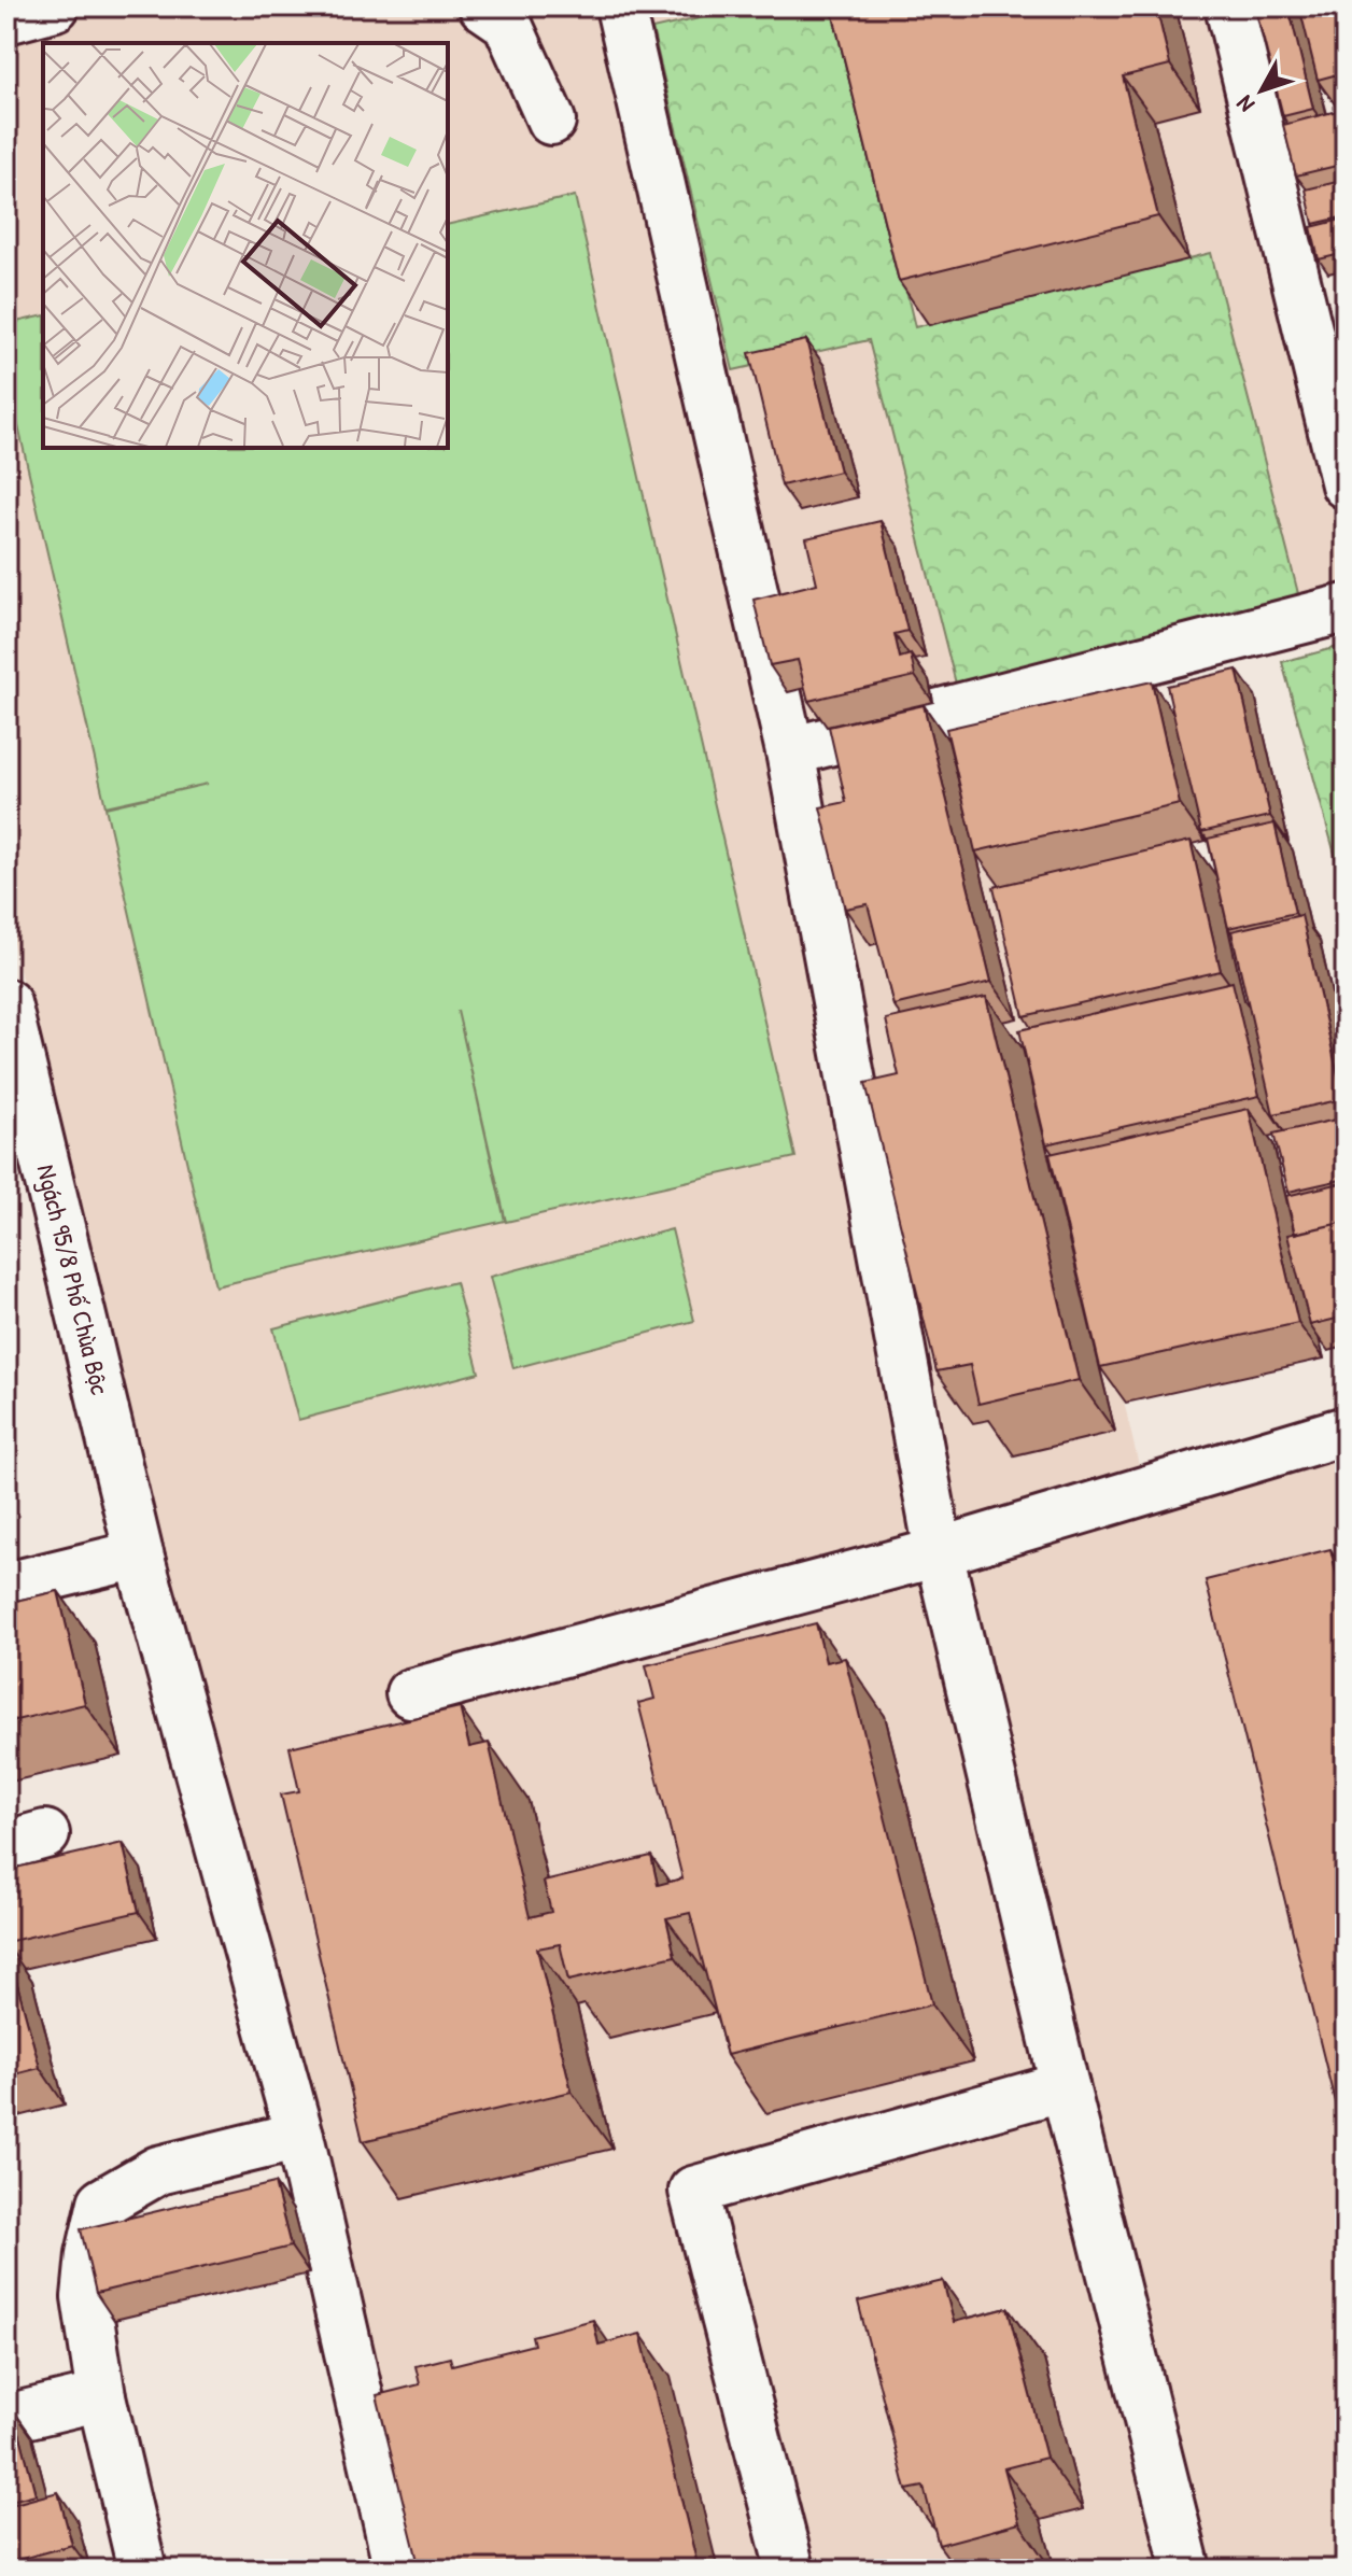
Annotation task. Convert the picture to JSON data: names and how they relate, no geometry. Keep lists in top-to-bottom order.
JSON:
{
  "streets": {
    "lane": ["Ngách 95/8 Phố Chùa Bộc"]
  },
  "north": "bottom left"
}
